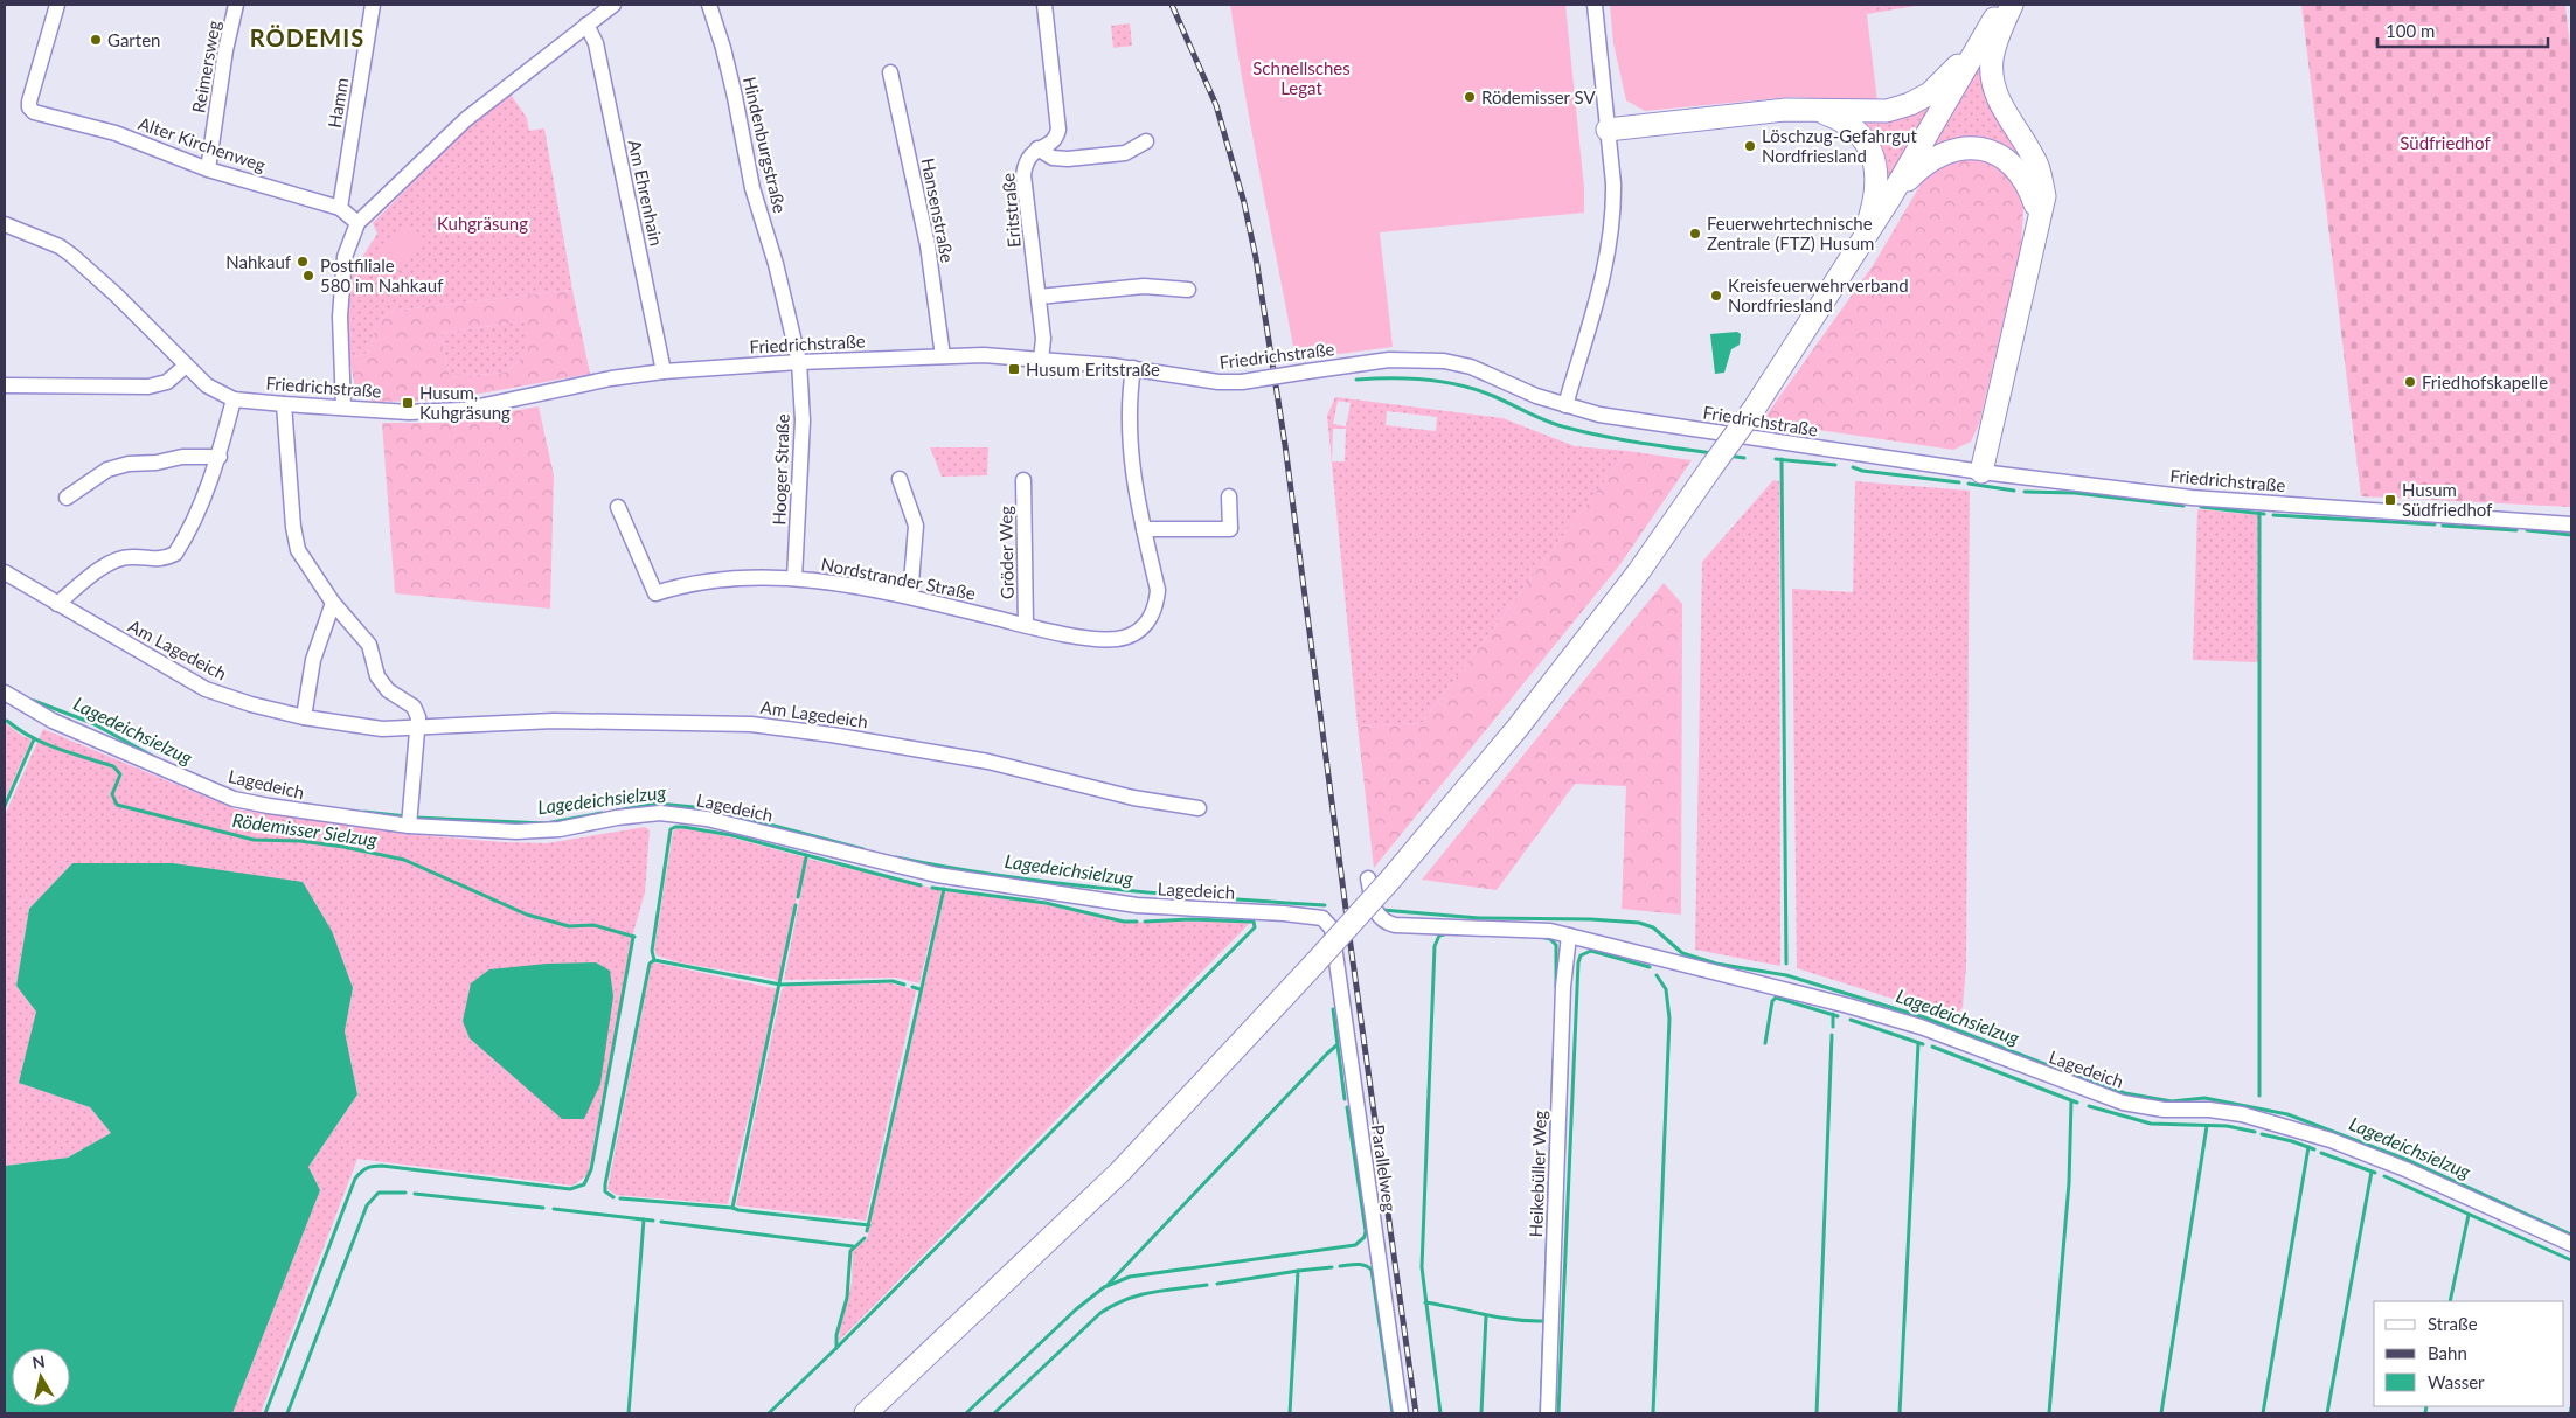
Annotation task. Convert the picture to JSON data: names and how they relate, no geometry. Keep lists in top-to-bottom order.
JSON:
{
  "streets": {
    "street": [
      "Reimersweg",
      "Hamm",
      "Alter Kirchenweg",
      "Hindenburgstraße",
      "Am Ehrenhain",
      "Hansenstraße",
      "Eritstraße",
      "Friedrichstraße",
      "Hooger Straße",
      "Gröder Weg",
      "Nordstrander Straße",
      "Am Lagedeich",
      "Lagedeich",
      "Parallelweg",
      "Heikebüller Weg"
    ]
  },
  "crossings": [
    ["Reimersweg", "Alter Kirchenweg"],
    ["Hamm", "Alter Kirchenweg"],
    ["Hindenburgstraße", "Friedrichstraße"],
    ["Hindenburgstraße", "Hooger Straße"],
    ["Am Ehrenhain", "Friedrichstraße"],
    ["Hansenstraße", "Friedrichstraße"],
    ["Eritstraße", "Friedrichstraße"],
    ["Friedrichstraße", "Hooger Straße"],
    ["Hooger Straße", "Nordstrander Straße"],
    ["Gröder Weg", "Nordstrander Straße"],
    ["Lagedeich", "Parallelweg"],
    ["Lagedeich", "Heikebüller Weg"]
  ],
  "districts": ["RÖDEMIS"],
  "water": ["Lagedeichsielzug", "Rödemisser Sielzug"],
  "parks": ["Schnellsches Legat", "Südfriedhof", "Kuhgräsung"],
  "places": {
    "other": [
      "Garten",
      "Rödemisser SV",
      "Löschzug-Gefahrgut Nordfriesland",
      "Feuerwehrtechnische Zentrale (FTZ) Husum",
      "Nahkauf",
      "Postfiliale 580 im Nahkauf",
      "Kreisfeuerwehrverband Nordfriesland",
      "Friedhofskapelle"
    ],
    "transit": ["Husum Eritstraße", "Husum, Kuhgräsung", "Husum Südfriedhof"]
  },
  "legend": ["Straße", "Bahn", "Wasser"],
  "scale_bar": "100 m",
  "north": "top"
}
